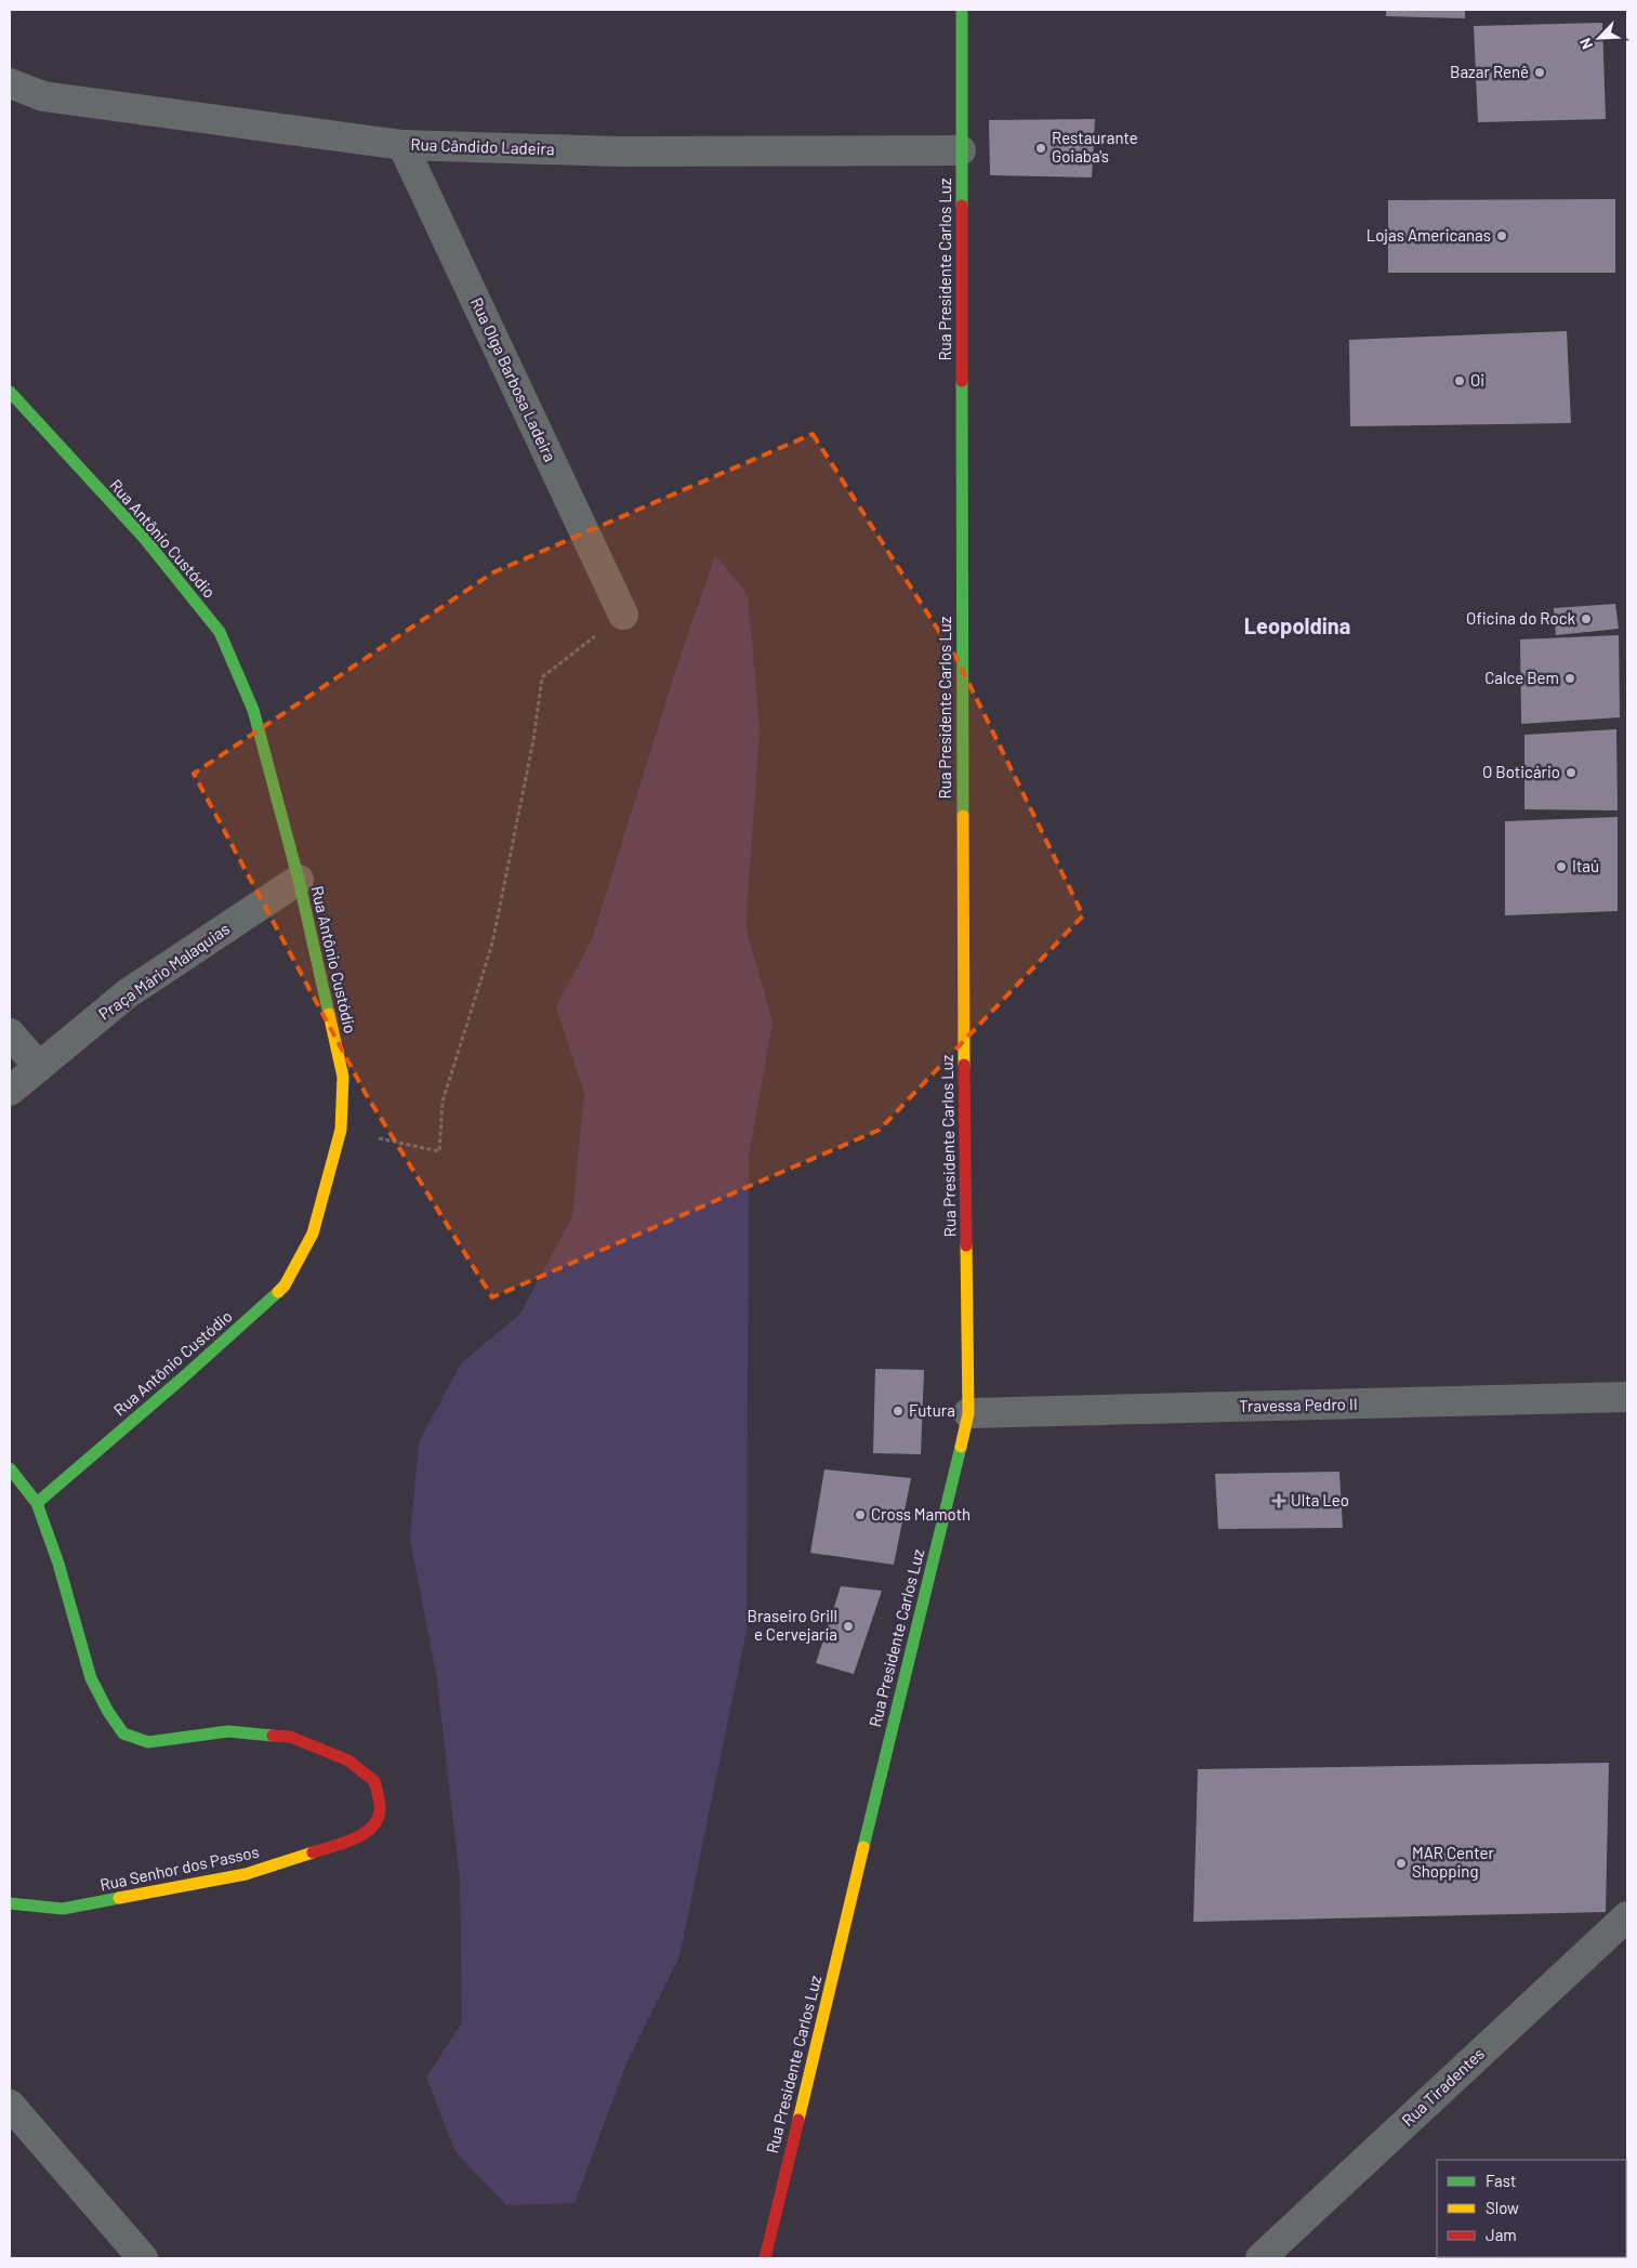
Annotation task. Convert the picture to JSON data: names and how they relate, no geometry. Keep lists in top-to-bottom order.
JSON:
{
  "streets": {
    "street": [
      "Rua Cândido Ladeira",
      "Rua Presidente Carlos Luz",
      "Rua Olga Barbosa Ladeira",
      "Rua Antônio Custódio",
      "Praça Mário Malaquias",
      "Travessa Pedro II",
      "Rua Senhor dos Passos",
      "Rua Tiradentes"
    ]
  },
  "crossings": [
    ["Rua Cândido Ladeira", "Rua Presidente Carlos Luz"],
    ["Rua Cândido Ladeira", "Rua Olga Barbosa Ladeira"],
    ["Rua Presidente Carlos Luz", "Travessa Pedro II"],
    ["Rua Antônio Custódio", "Praça Mário Malaquias"],
    ["Rua Antônio Custódio", "Rua Senhor dos Passos"]
  ],
  "districts": ["Leopoldina"],
  "places": {
    "other": [
      "Bazar Renê",
      "Restaurante Goiaba's",
      "Lojas Americanas",
      "Oi",
      "Oficina do Rock",
      "Calce Bem",
      "O Boticário",
      "Itaú",
      "Futura",
      "Cross Mamoth",
      "Braseiro Grill e Cervejaria",
      "MAR Center Shopping"
    ],
    "health": ["Ulta Leo"]
  },
  "legend": ["Fast", "Slow", "Jam"],
  "north": "bottom left"
}
